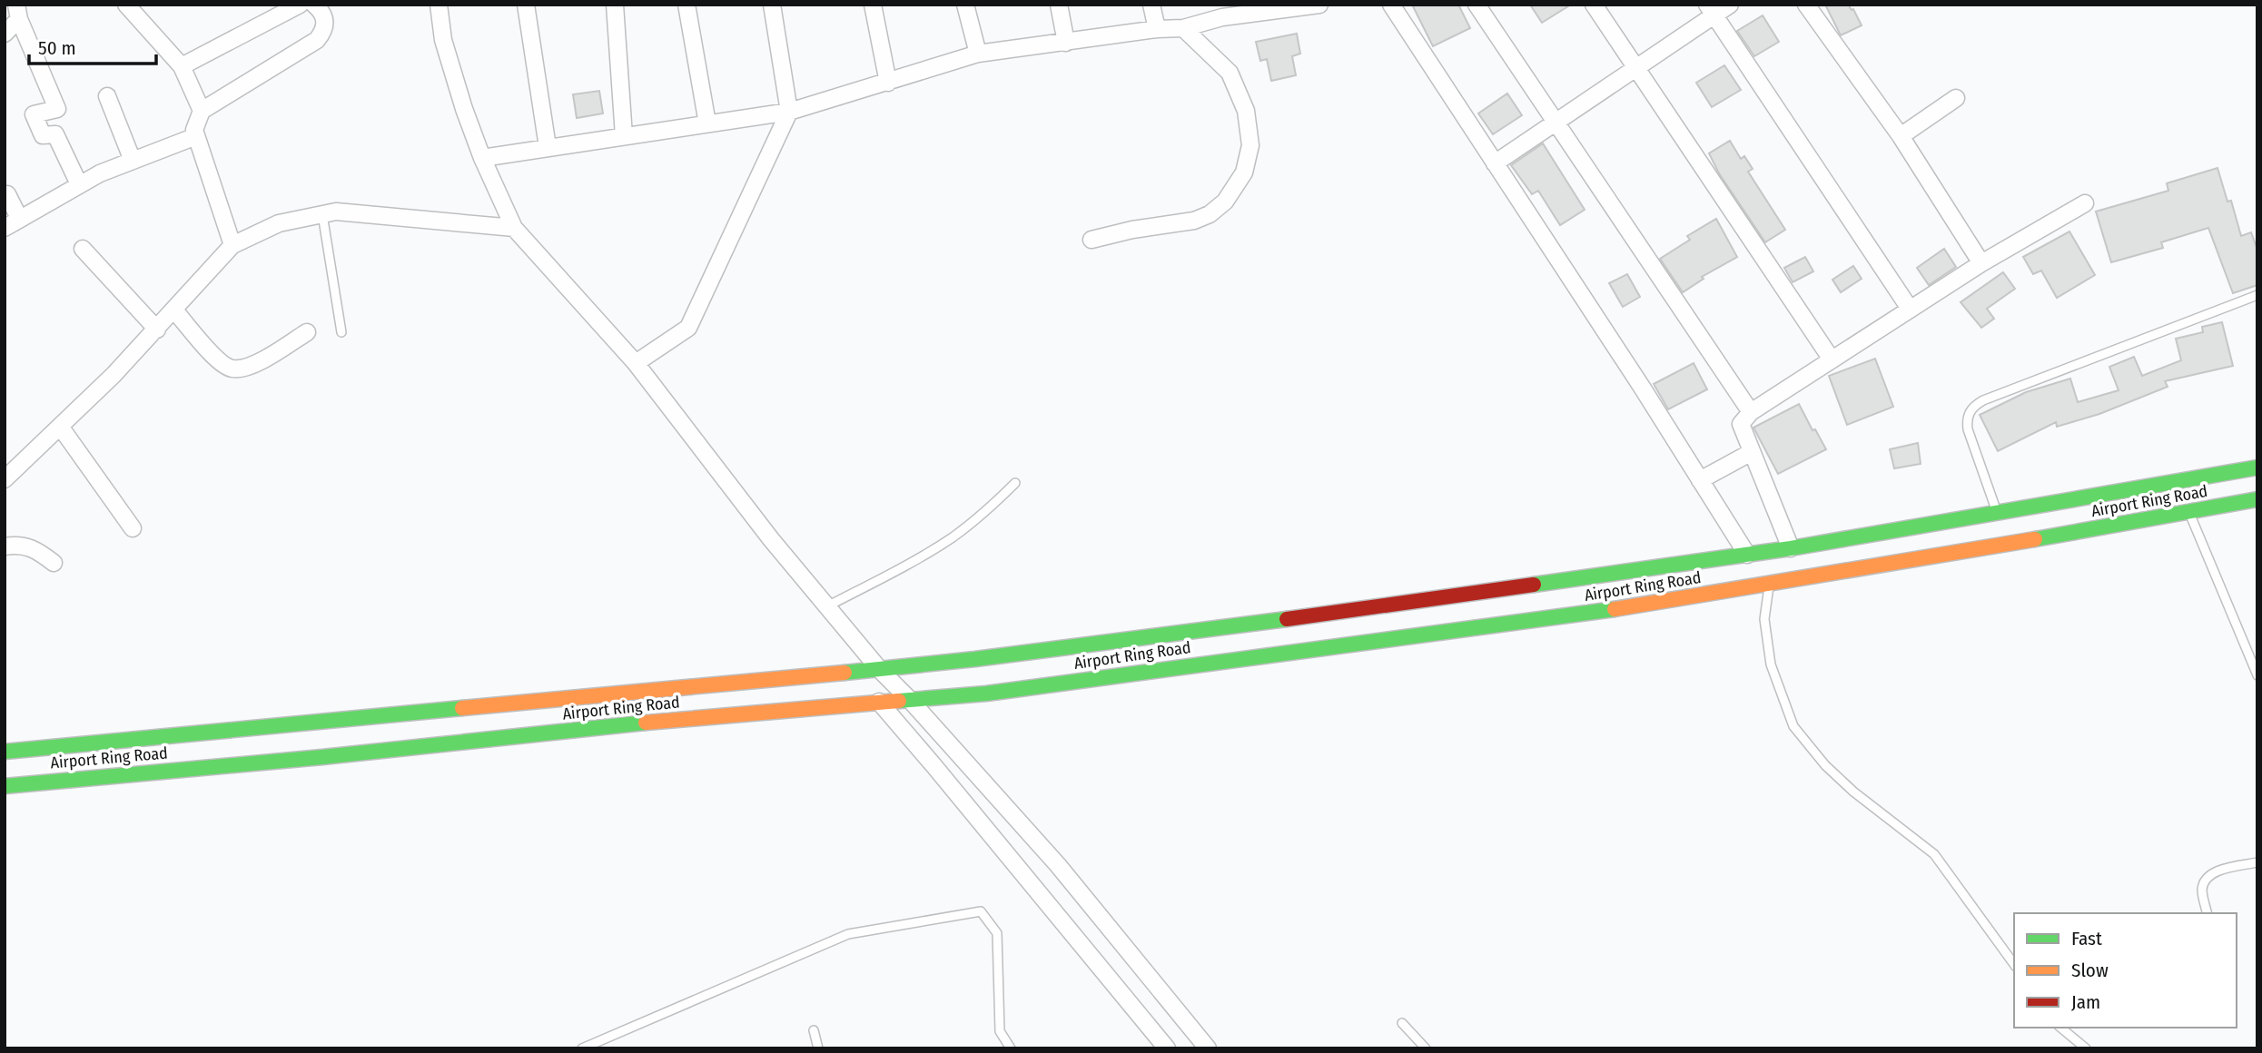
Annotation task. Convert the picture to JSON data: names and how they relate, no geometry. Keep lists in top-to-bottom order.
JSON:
{
  "streets": {
    "main road": ["Airport Ring Road"]
  },
  "legend": ["Fast", "Slow", "Jam"],
  "scale_bar": "50 m"
}
